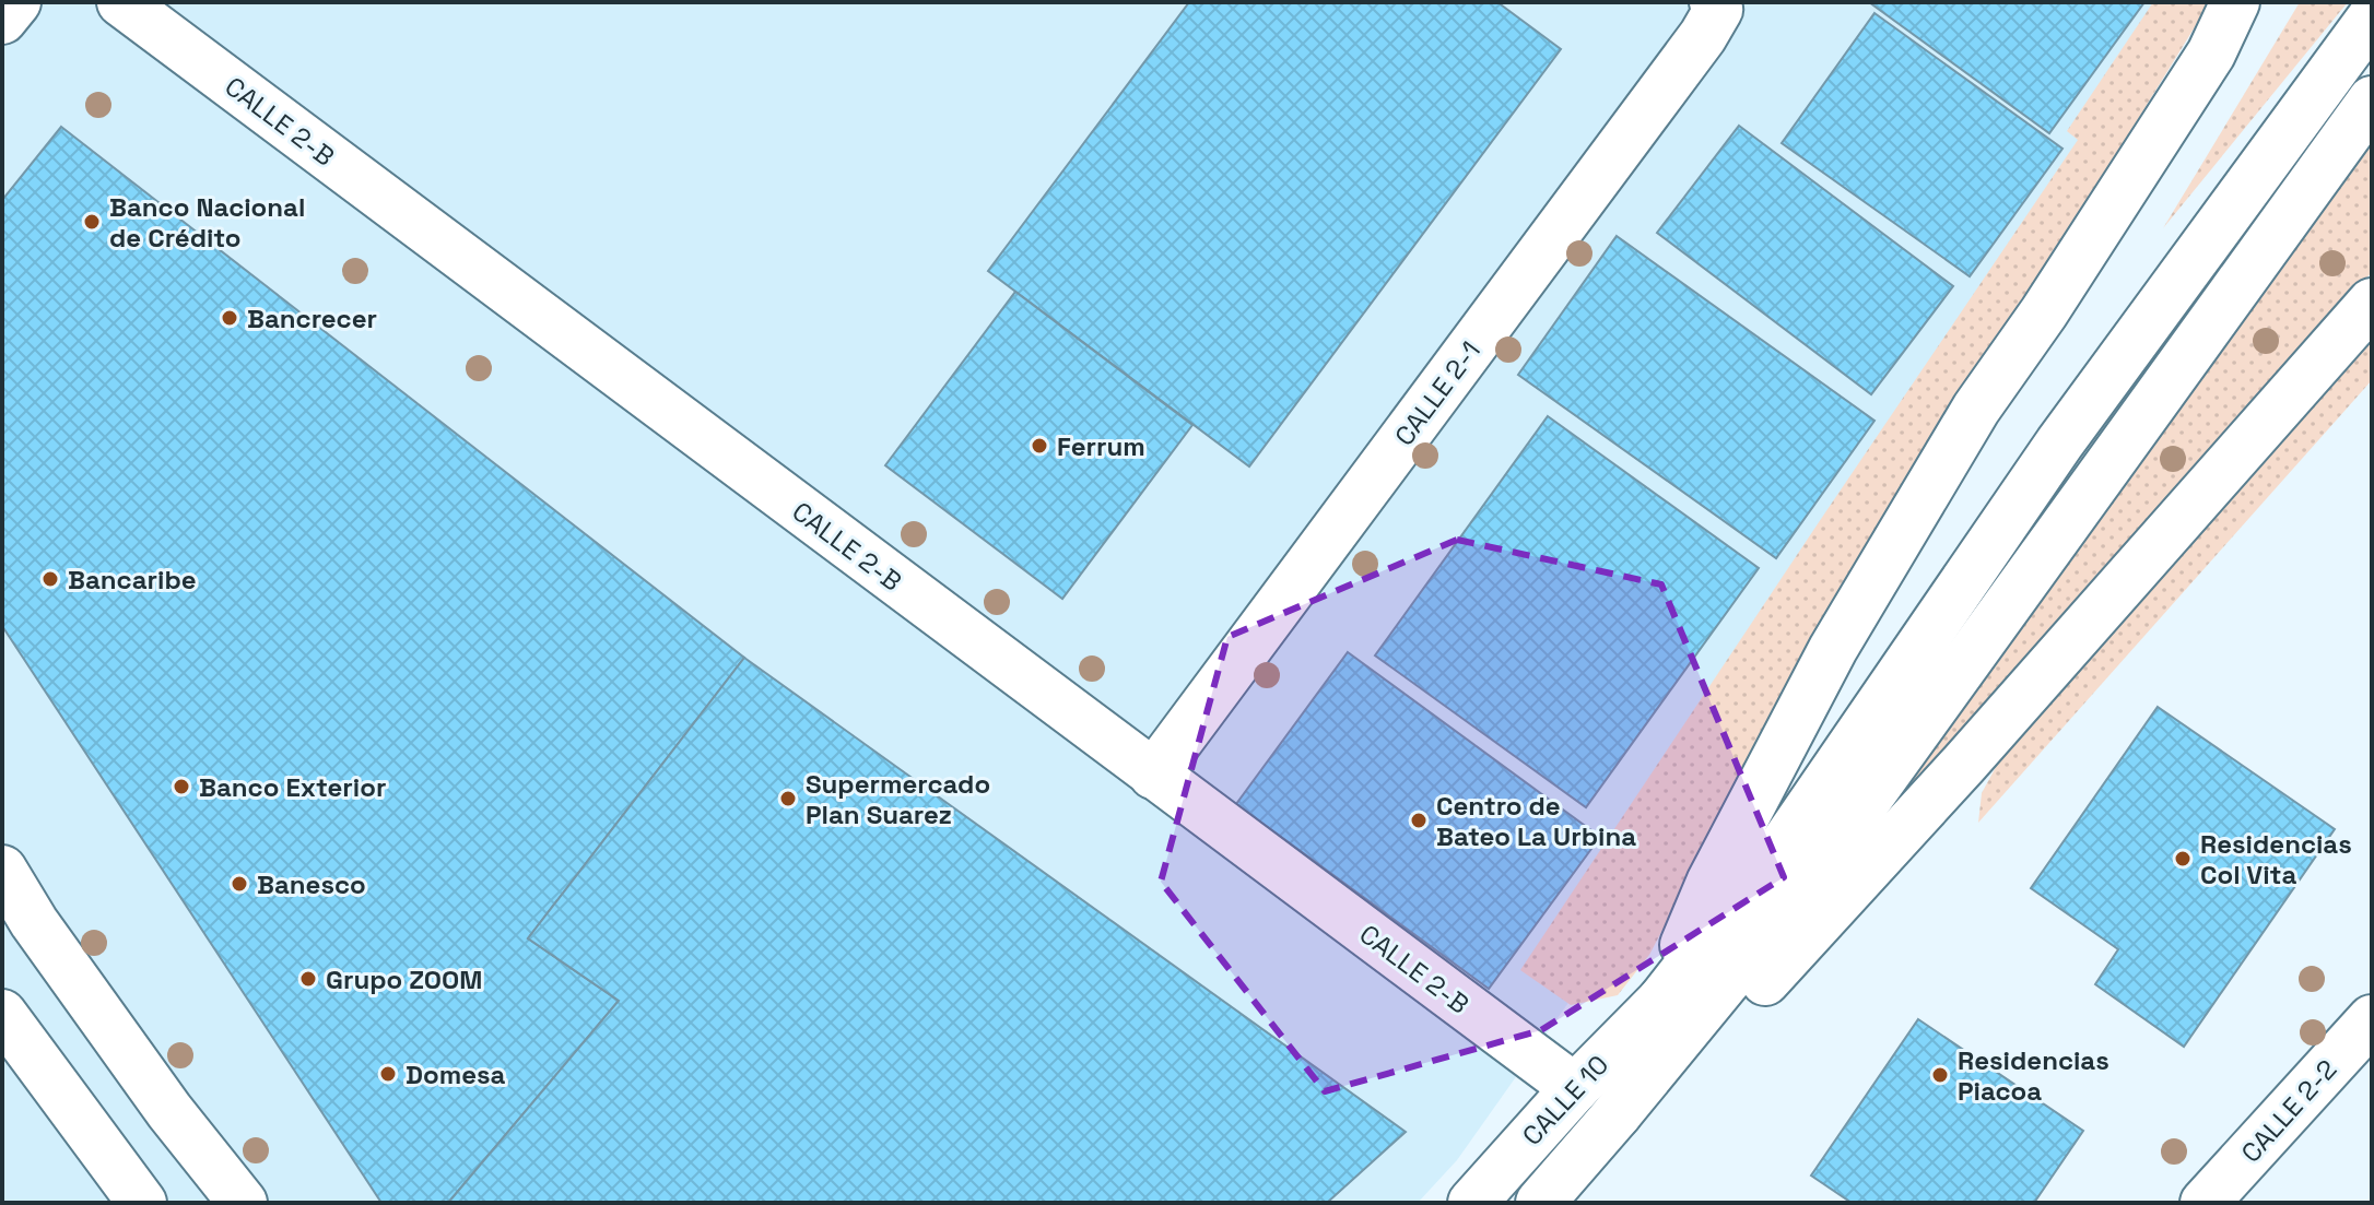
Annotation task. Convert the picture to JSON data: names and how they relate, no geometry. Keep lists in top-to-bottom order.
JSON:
{
  "streets": {
    "main road": [
      "CALLE 2-B",
      "CALLE 2-1",
      "CALLE 10",
      "CALLE 2-2"
    ]
  },
  "crossings": [
    ["CALLE 2-B", "CALLE 2-1"],
    ["CALLE 2-B", "CALLE 10"]
  ],
  "places": [
    "Banco Nacional de Crédito",
    "Bancrecer",
    "Ferrum",
    "Bancaribe",
    "Banco Exterior",
    "Supermercado Plan Suarez",
    "Centro de Bateo La Urbina",
    "Residencias Col Vita",
    "Banesco",
    "Grupo ZOOM",
    "Domesa",
    "Residencias Piacoa"
  ]
}
